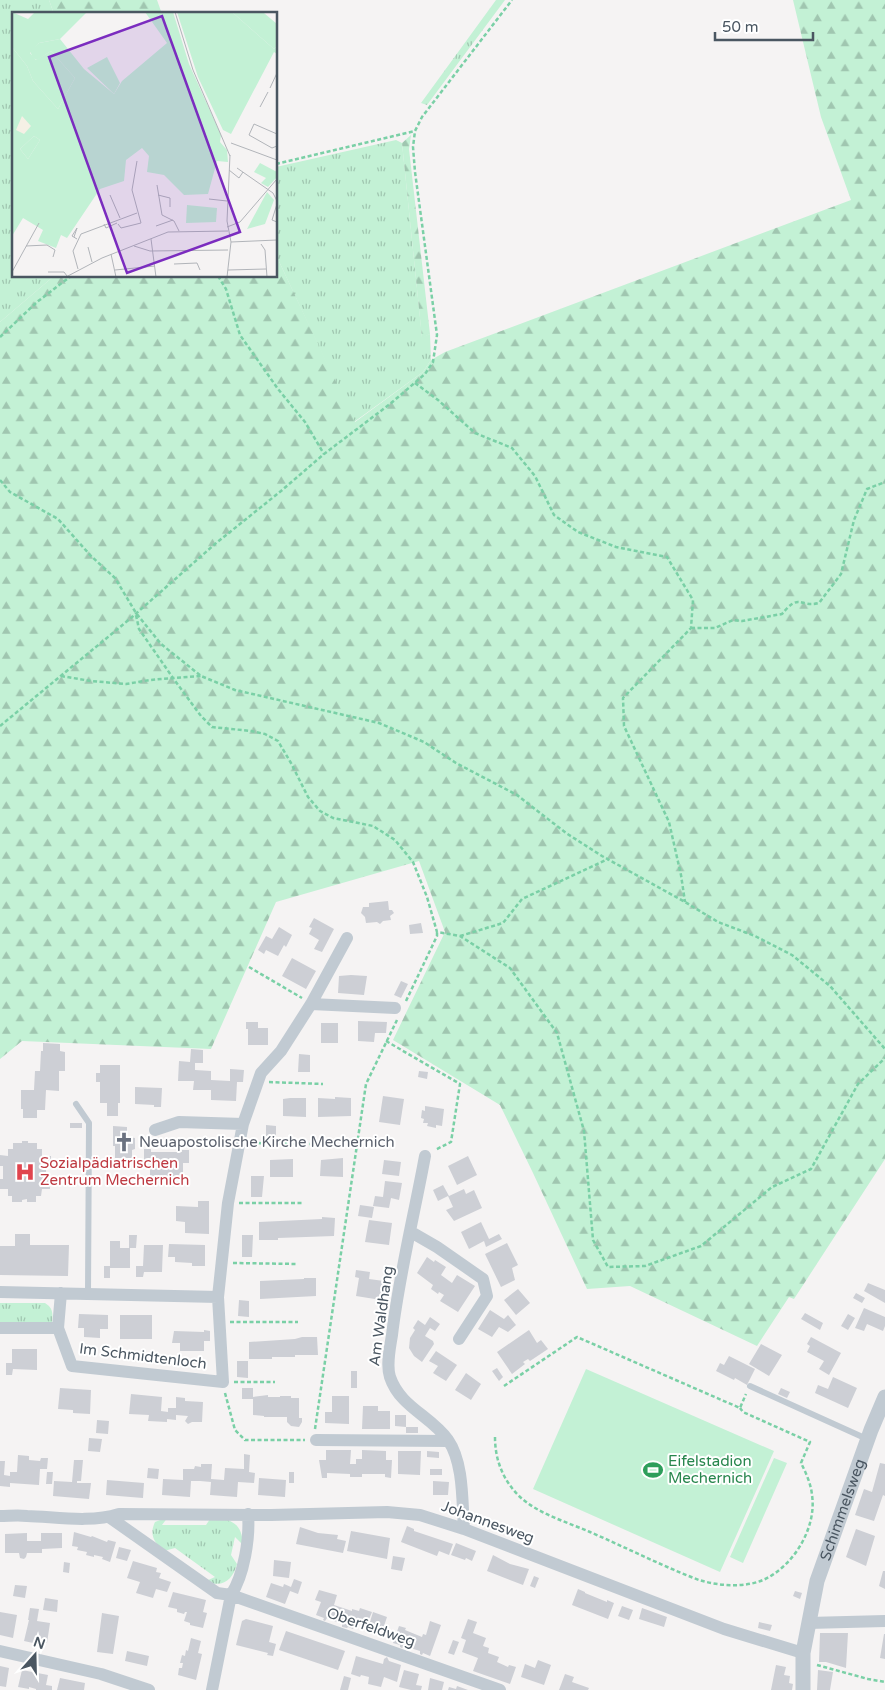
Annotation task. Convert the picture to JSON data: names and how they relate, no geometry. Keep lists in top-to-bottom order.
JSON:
{
  "streets": {
    "street": [
      "Am Waldhang",
      "Im Schmidtenloch",
      "Schimmelsweg",
      "Johannesweg",
      "Oberfeldweg"
    ]
  },
  "crossings": [
    ["Am Waldhang", "Johannesweg"],
    ["Schimmelsweg", "Johannesweg"]
  ],
  "places": {
    "church": ["Neuapostolische Kirche Mechernich"],
    "hospital": ["Sozialpädiatrischen Zentrum Mechernich"],
    "sports": ["Eifelstadion Mechernich"]
  },
  "scale_bar": "50 m",
  "north": "top"
}
